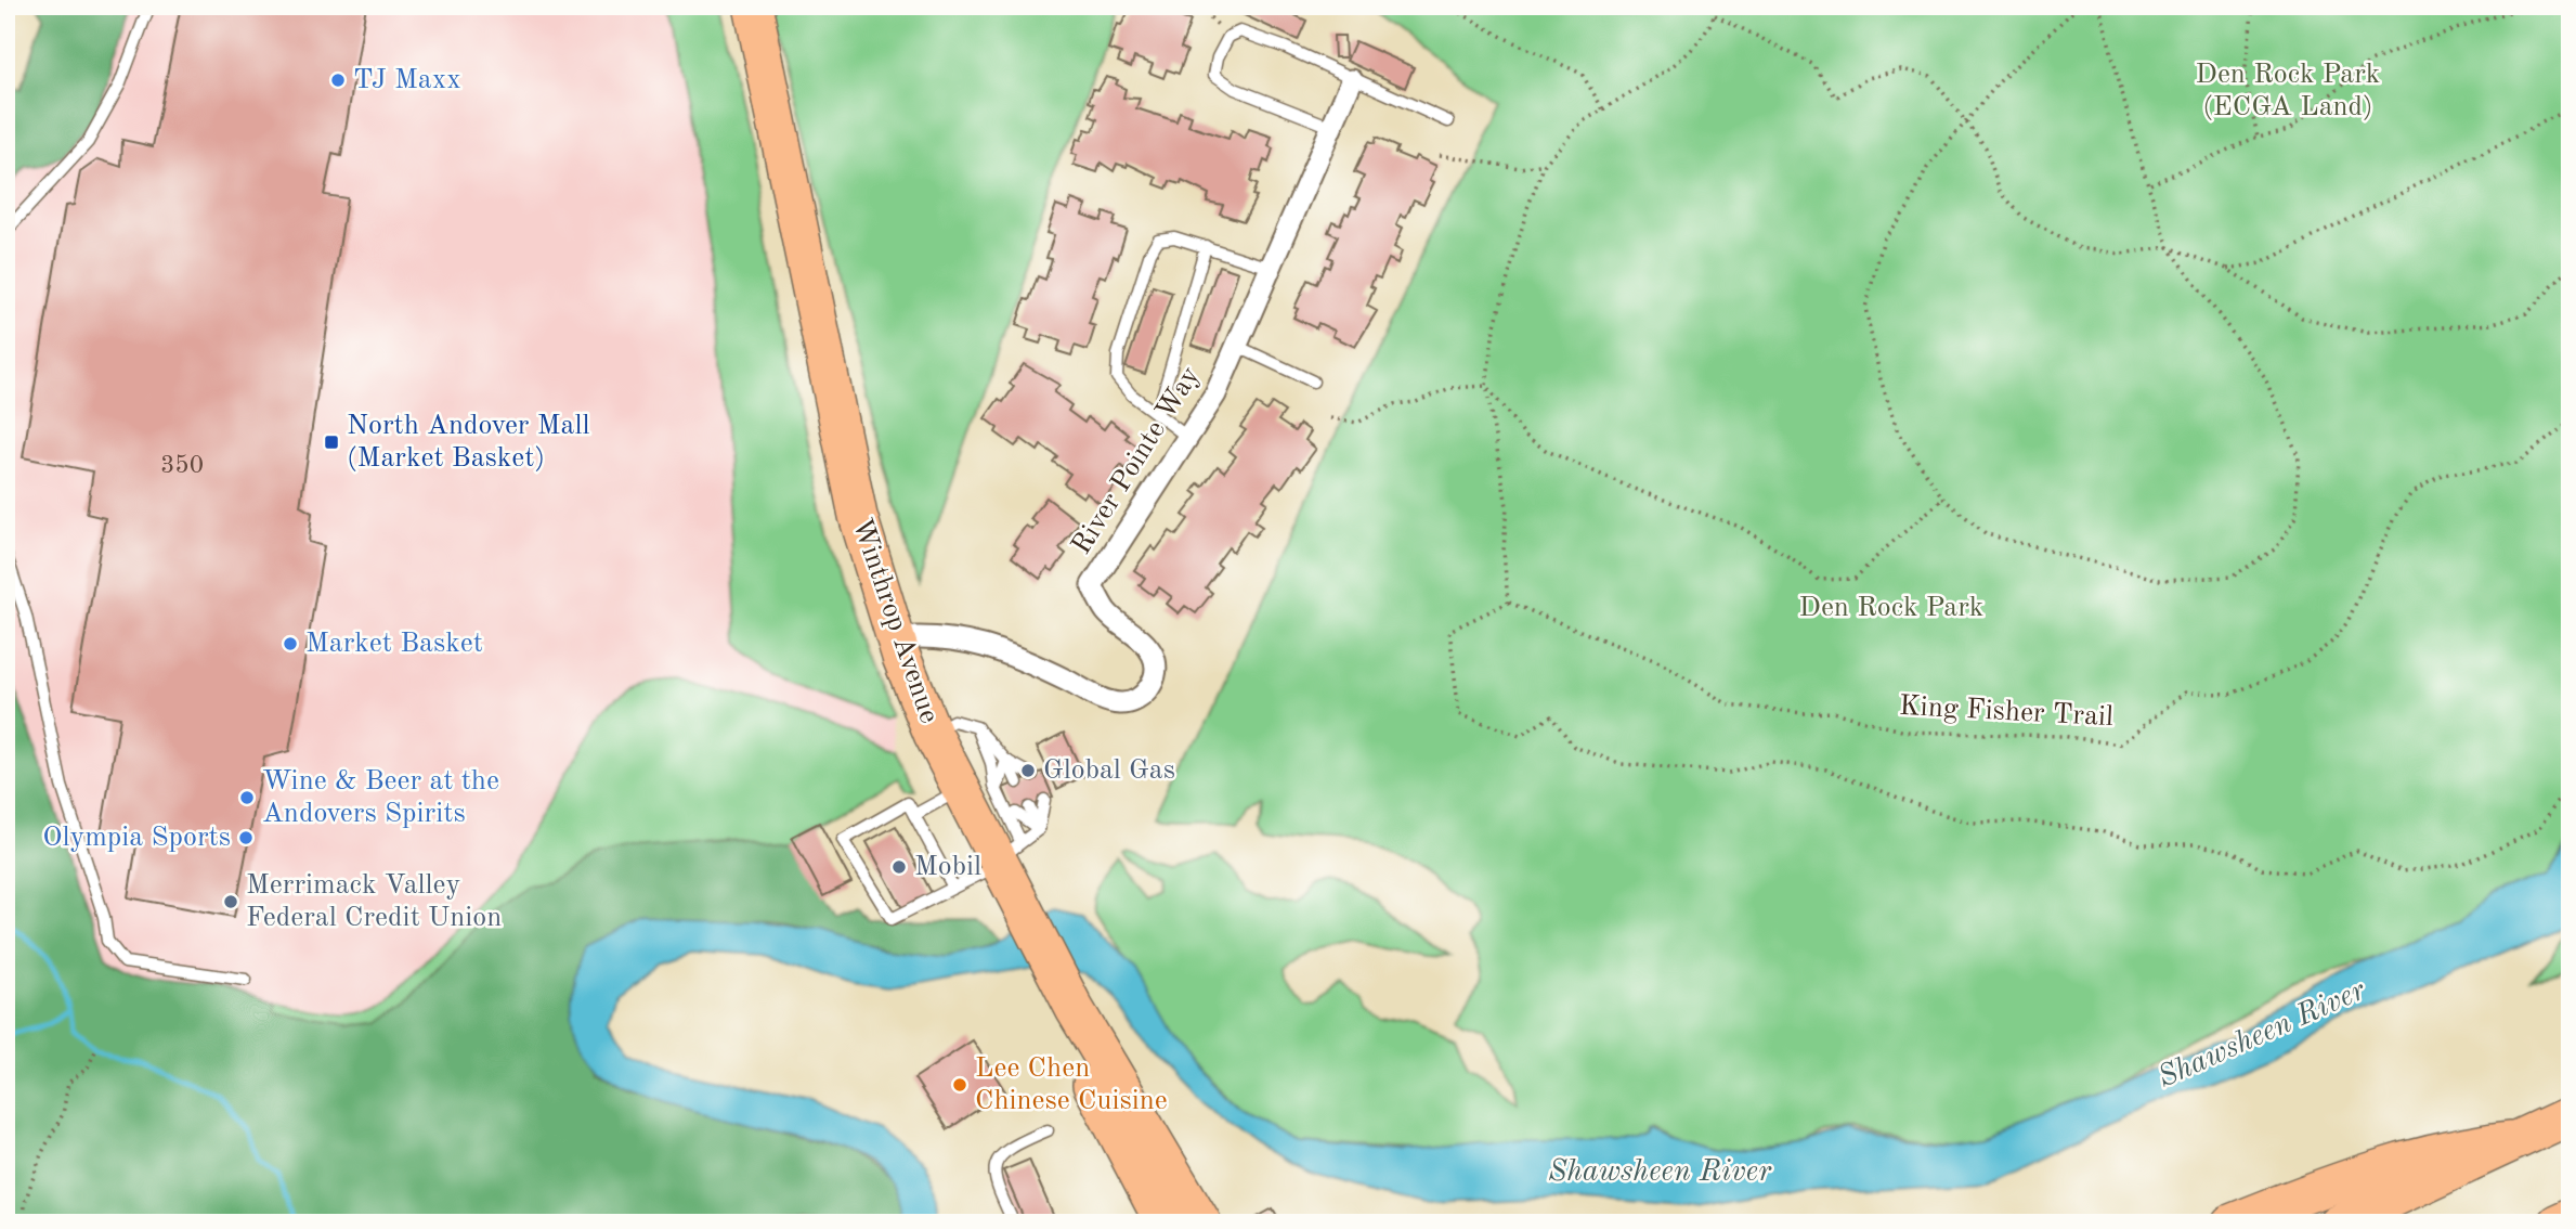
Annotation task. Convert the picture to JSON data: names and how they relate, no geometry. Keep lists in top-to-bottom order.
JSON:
{
  "streets": {
    "highway": ["Winthrop Avenue"],
    "street": ["River Pointe Way"],
    "path": ["King Fisher Trail"]
  },
  "crossings": [
    ["River Pointe Way", "Winthrop Avenue"]
  ],
  "water": ["Shawsheen River"],
  "parks": ["Den Rock Park (ECGA Land)", "Den Rock Park"],
  "places": {
    "other": [
      "TJ Maxx",
      "Market Basket",
      "Global Gas",
      "Wine & Beer at the Andovers Spirits",
      "Olympia Sports",
      "Mobil",
      "Merrimack Valley Federal Credit Union",
      "Lee Chen Chinese Cuisine"
    ],
    "transit": ["North Andover Mall (Market Basket)"]
  },
  "house_numbers": ["350"]
}
